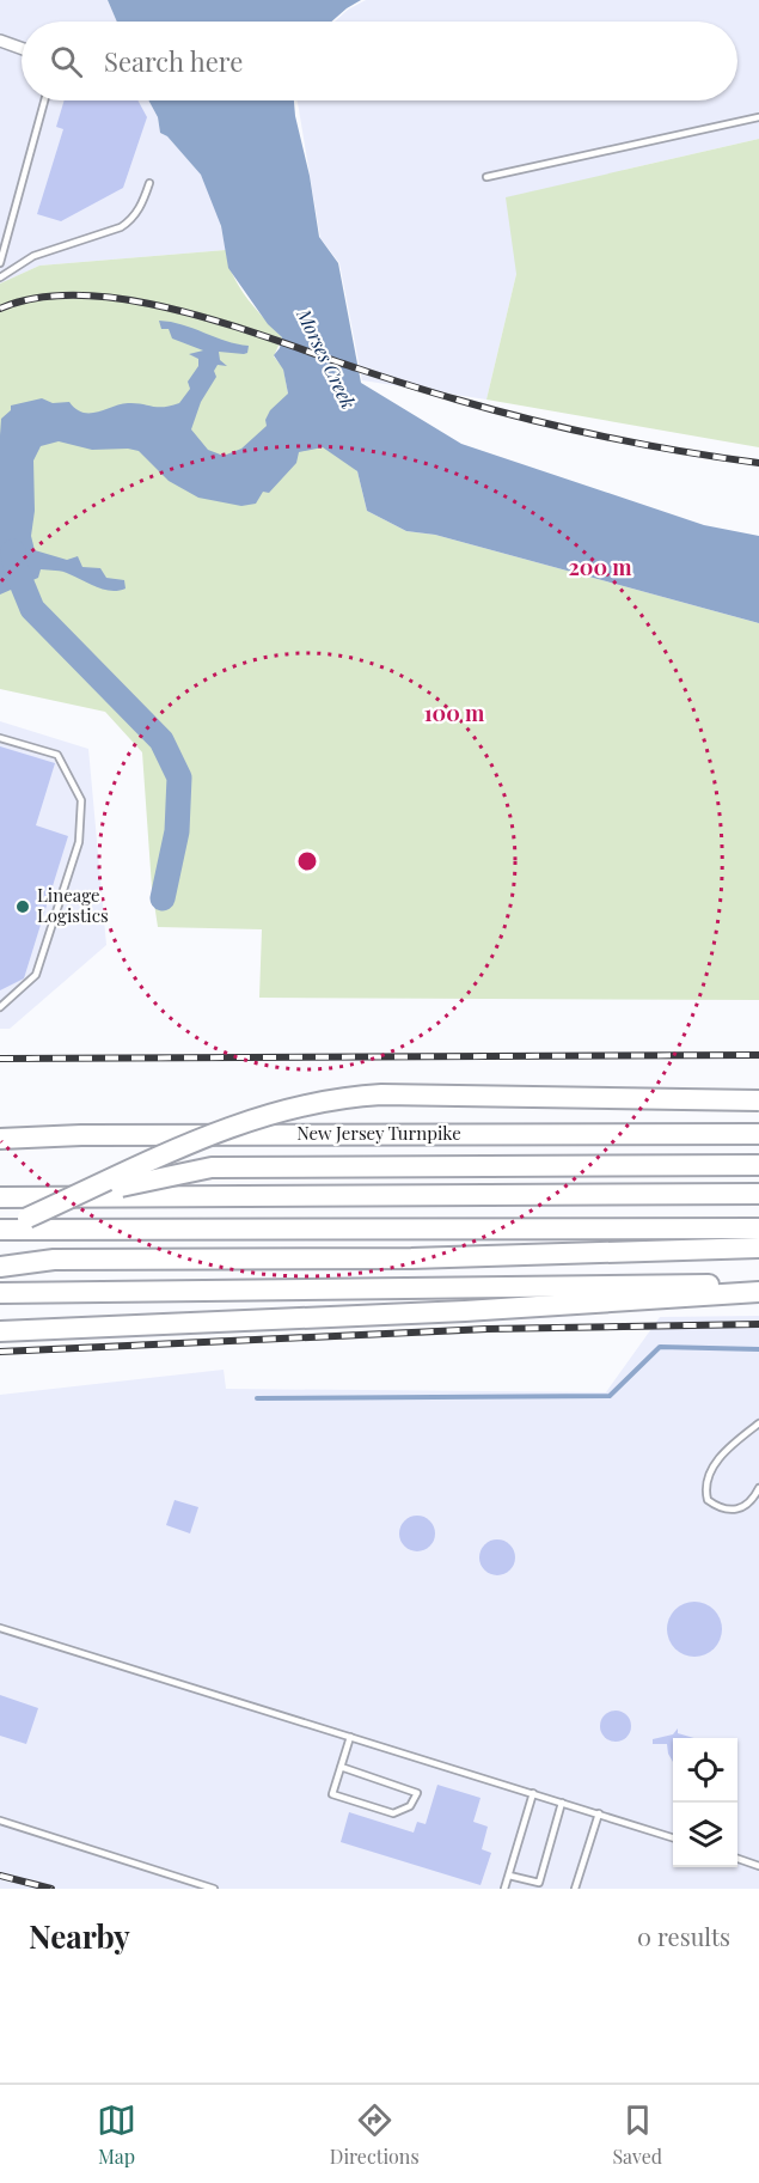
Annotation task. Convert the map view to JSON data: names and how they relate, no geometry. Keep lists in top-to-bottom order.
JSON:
{
  "streets": {
    "highway": ["New Jersey Turnpike"]
  },
  "water": ["Morses Creek"],
  "places": ["Lineage Logistics"],
  "page": {
    "search": "Search here",
    "heading": ["Nearby", "0 results"],
    "nav": ["Map", "Directions", "Saved"]
  },
  "rings": ["200 m", "100 m"]
}
